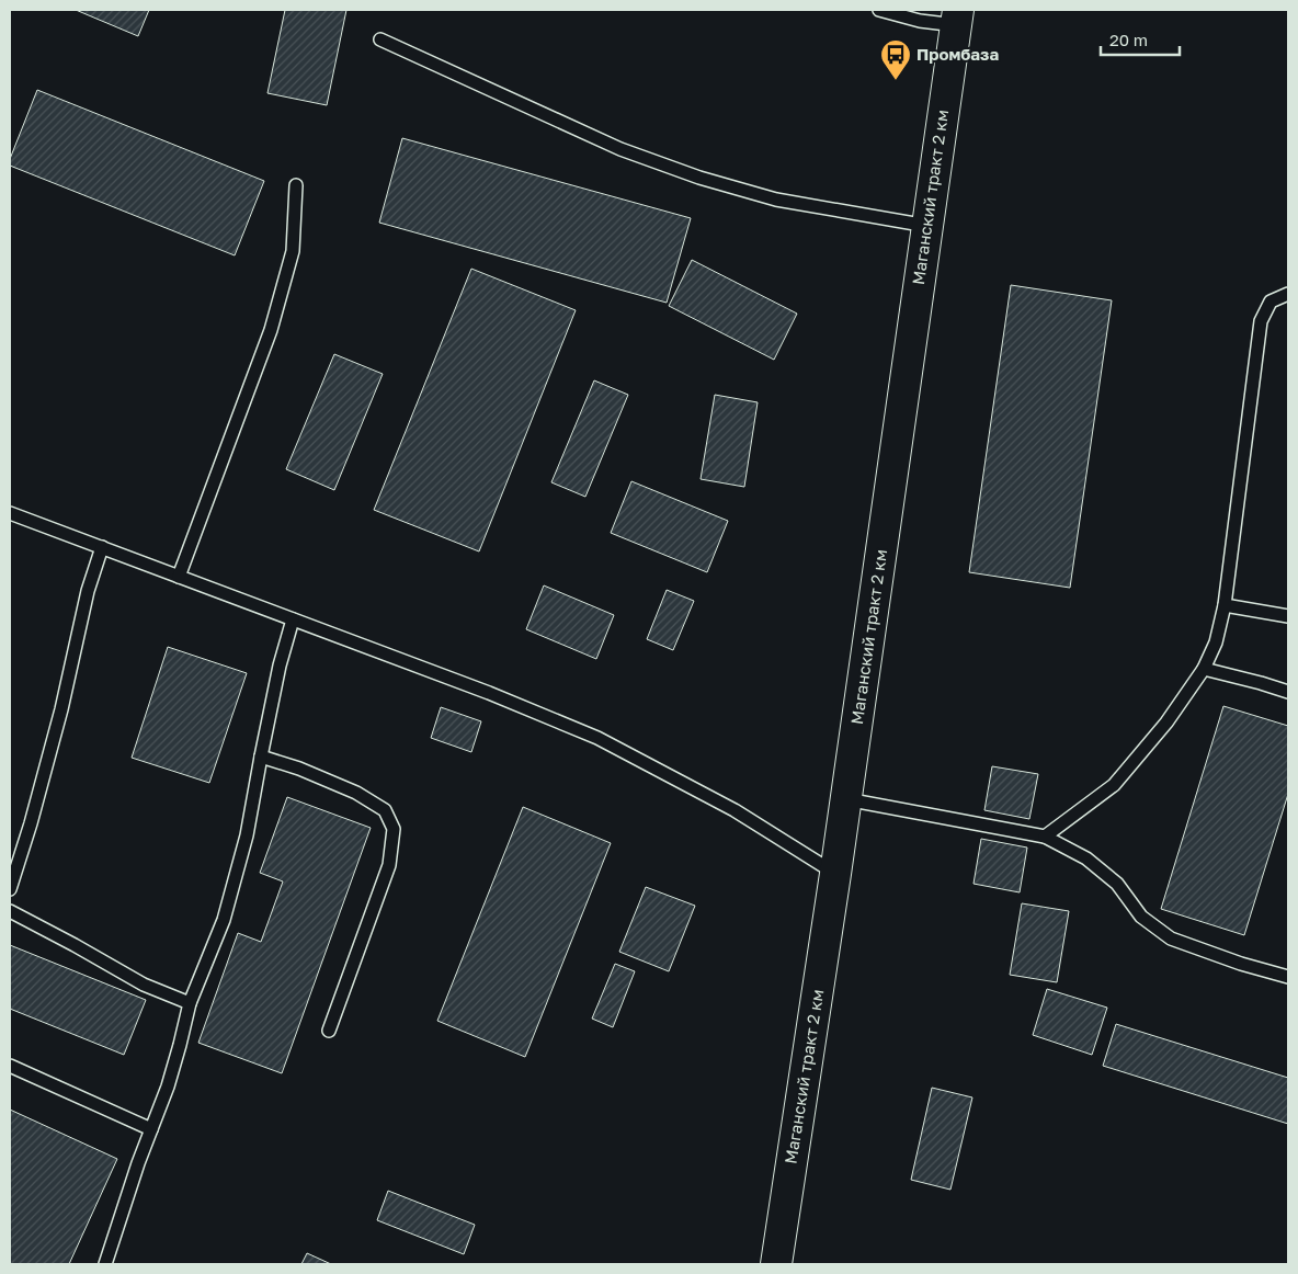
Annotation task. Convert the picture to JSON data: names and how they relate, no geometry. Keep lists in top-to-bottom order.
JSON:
{
  "streets": {
    "main road": ["Маганский тракт 2 км"]
  },
  "places": {
    "bus stop": ["Промбаза"]
  },
  "scale_bar": "20 m"
}
